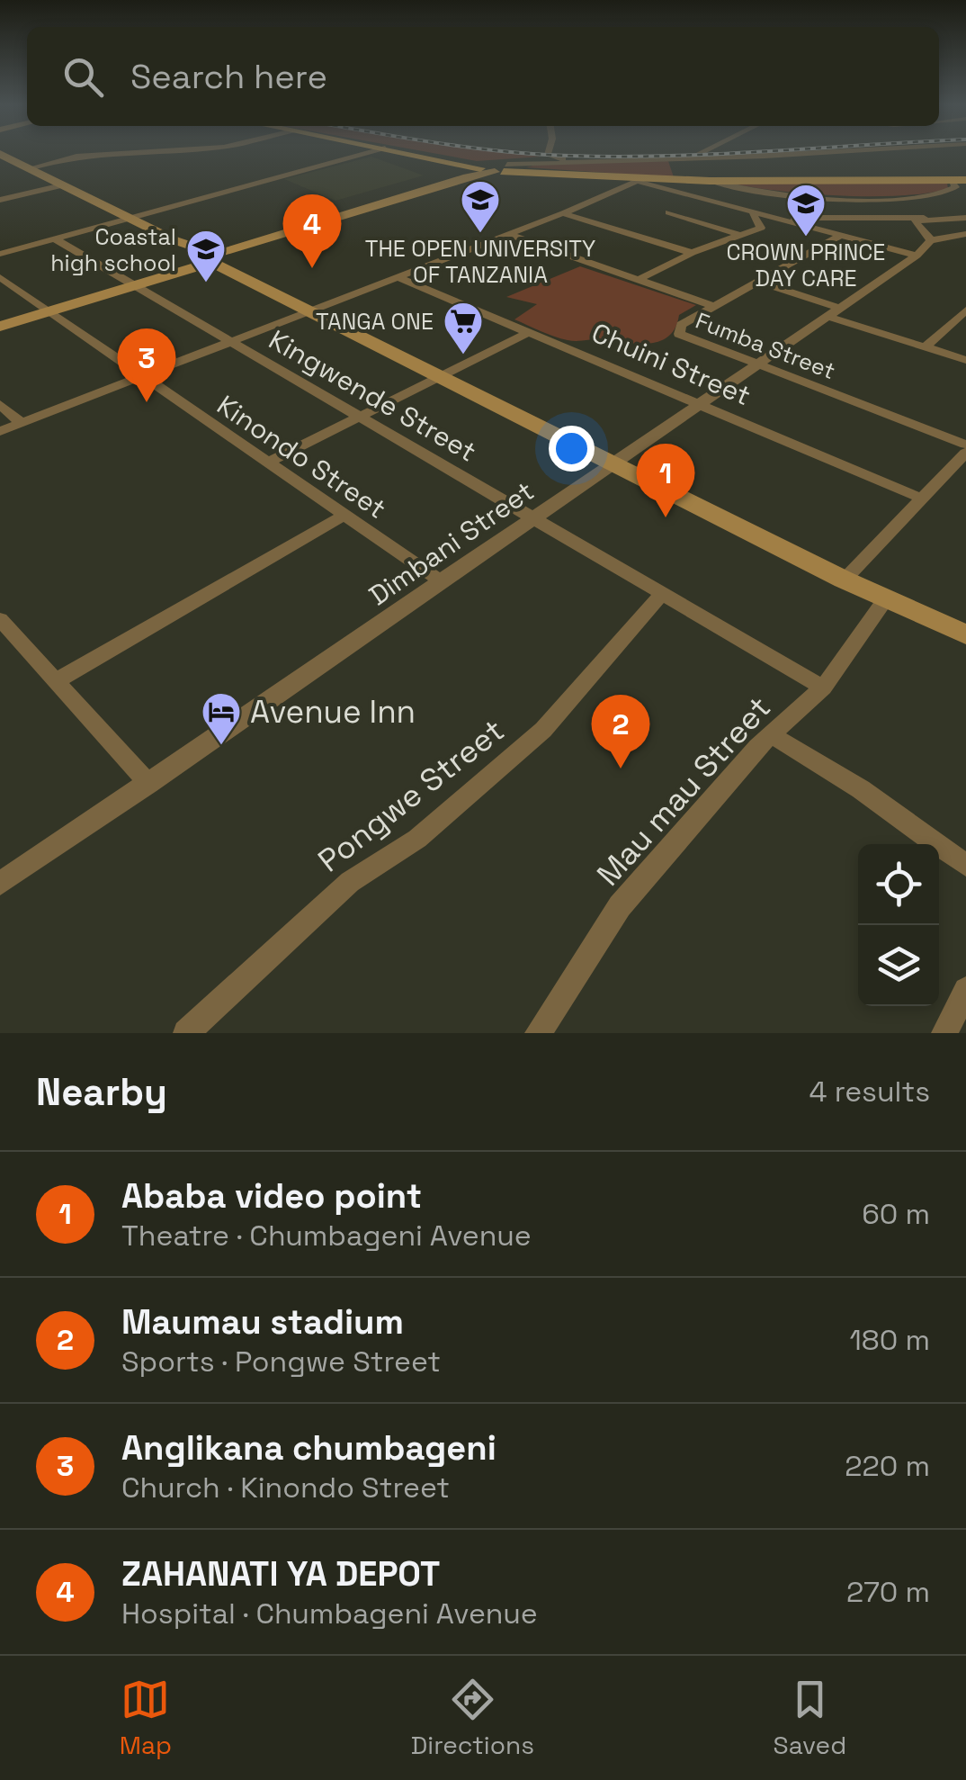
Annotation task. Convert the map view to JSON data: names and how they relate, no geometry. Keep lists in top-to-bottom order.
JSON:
{
  "streets": {
    "street": [
      "Fumba Street",
      "Chuini Street",
      "Kingwende Street",
      "Kinondo Street",
      "Dimbani Street",
      "Mau mau Street",
      "Pongwe Street"
    ]
  },
  "crossings": [
    ["Fumba Street", "Dimbani Street"],
    ["Chuini Street", "Dimbani Street"],
    ["Kingwende Street", "Dimbani Street"],
    ["Kingwende Street", "Mau mau Street"],
    ["Kingwende Street", "Pongwe Street"],
    ["Kinondo Street", "Dimbani Street"]
  ],
  "places": {
    "school or university": ["THE OPEN UNIVERSITY OF TANZANIA", "CROWN PRINCE DAY CARE", "Coastal high school"],
    "supermarket": ["TANGA ONE"],
    "hotel": ["Avenue Inn"]
  },
  "page": {
    "search": "Search here",
    "pins": [
      "4",
      "3",
      "1",
      "2"
    ],
    "heading": ["Nearby", "4 results"],
    "list": [
      {
        "mark": "1",
        "name": "Ababa video point",
        "note": "Theatre · Chumbageni Avenue",
        "value": "60 m"
      },
      {
        "mark": "2",
        "name": "Maumau stadium",
        "note": "Sports · Pongwe Street",
        "value": "180 m"
      },
      {
        "mark": "3",
        "name": "Anglikana chumbageni",
        "note": "Church · Kinondo Street",
        "value": "220 m"
      },
      {
        "mark": "4",
        "name": "ZAHANATI YA DEPOT",
        "note": "Hospital · Chumbageni Avenue",
        "value": "270 m"
      }
    ],
    "nav": ["Map", "Directions", "Saved"]
  }
}
